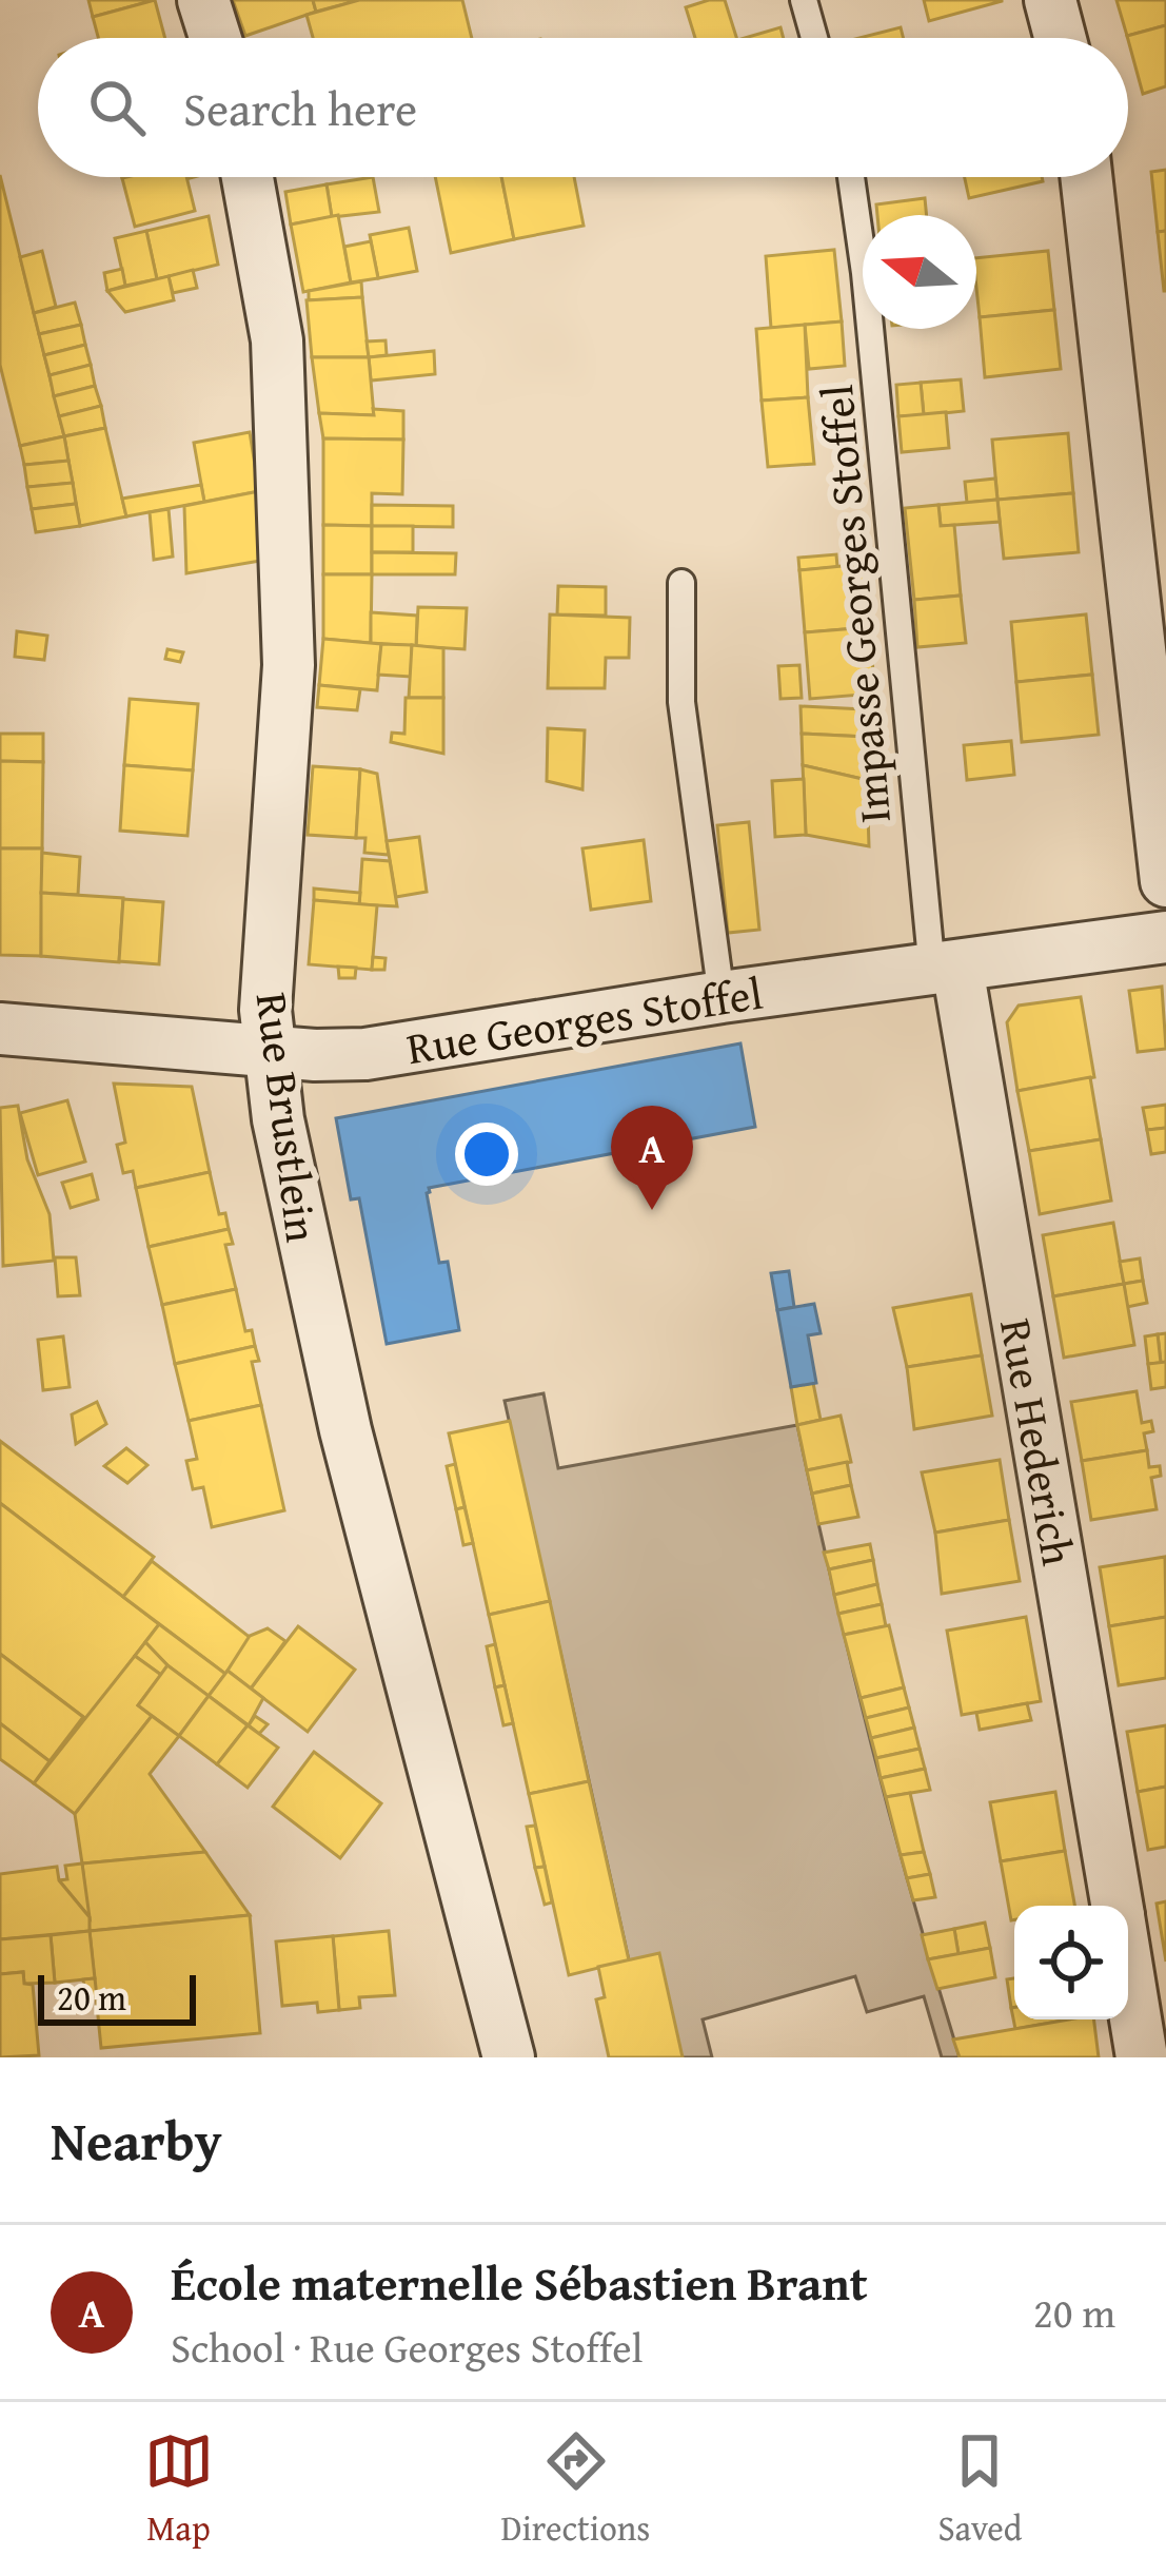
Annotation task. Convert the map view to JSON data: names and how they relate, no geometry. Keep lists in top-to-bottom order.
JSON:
{
  "streets": {
    "street": ["Rue Georges Stoffel", "Rue Brustlein", "Rue Hederich"],
    "lane": ["Impasse Georges Stoffel"]
  },
  "crossings": [
    ["Impasse Georges Stoffel", "Rue Georges Stoffel"],
    ["Impasse Georges Stoffel", "Rue Hederich"],
    ["Rue Georges Stoffel", "Rue Brustlein"],
    ["Rue Georges Stoffel", "Rue Hederich"]
  ],
  "scale_bar": "20 m",
  "north": "left",
  "page": {
    "search": "Search here",
    "pins": "A",
    "scale": "20 m",
    "heading": "Nearby",
    "list": [
      {
        "mark": "A",
        "name": "École maternelle Sébastien Brant",
        "note": "School · Rue Georges Stoffel",
        "value": "20 m"
      }
    ],
    "nav": ["Map", "Directions", "Saved"]
  }
}
